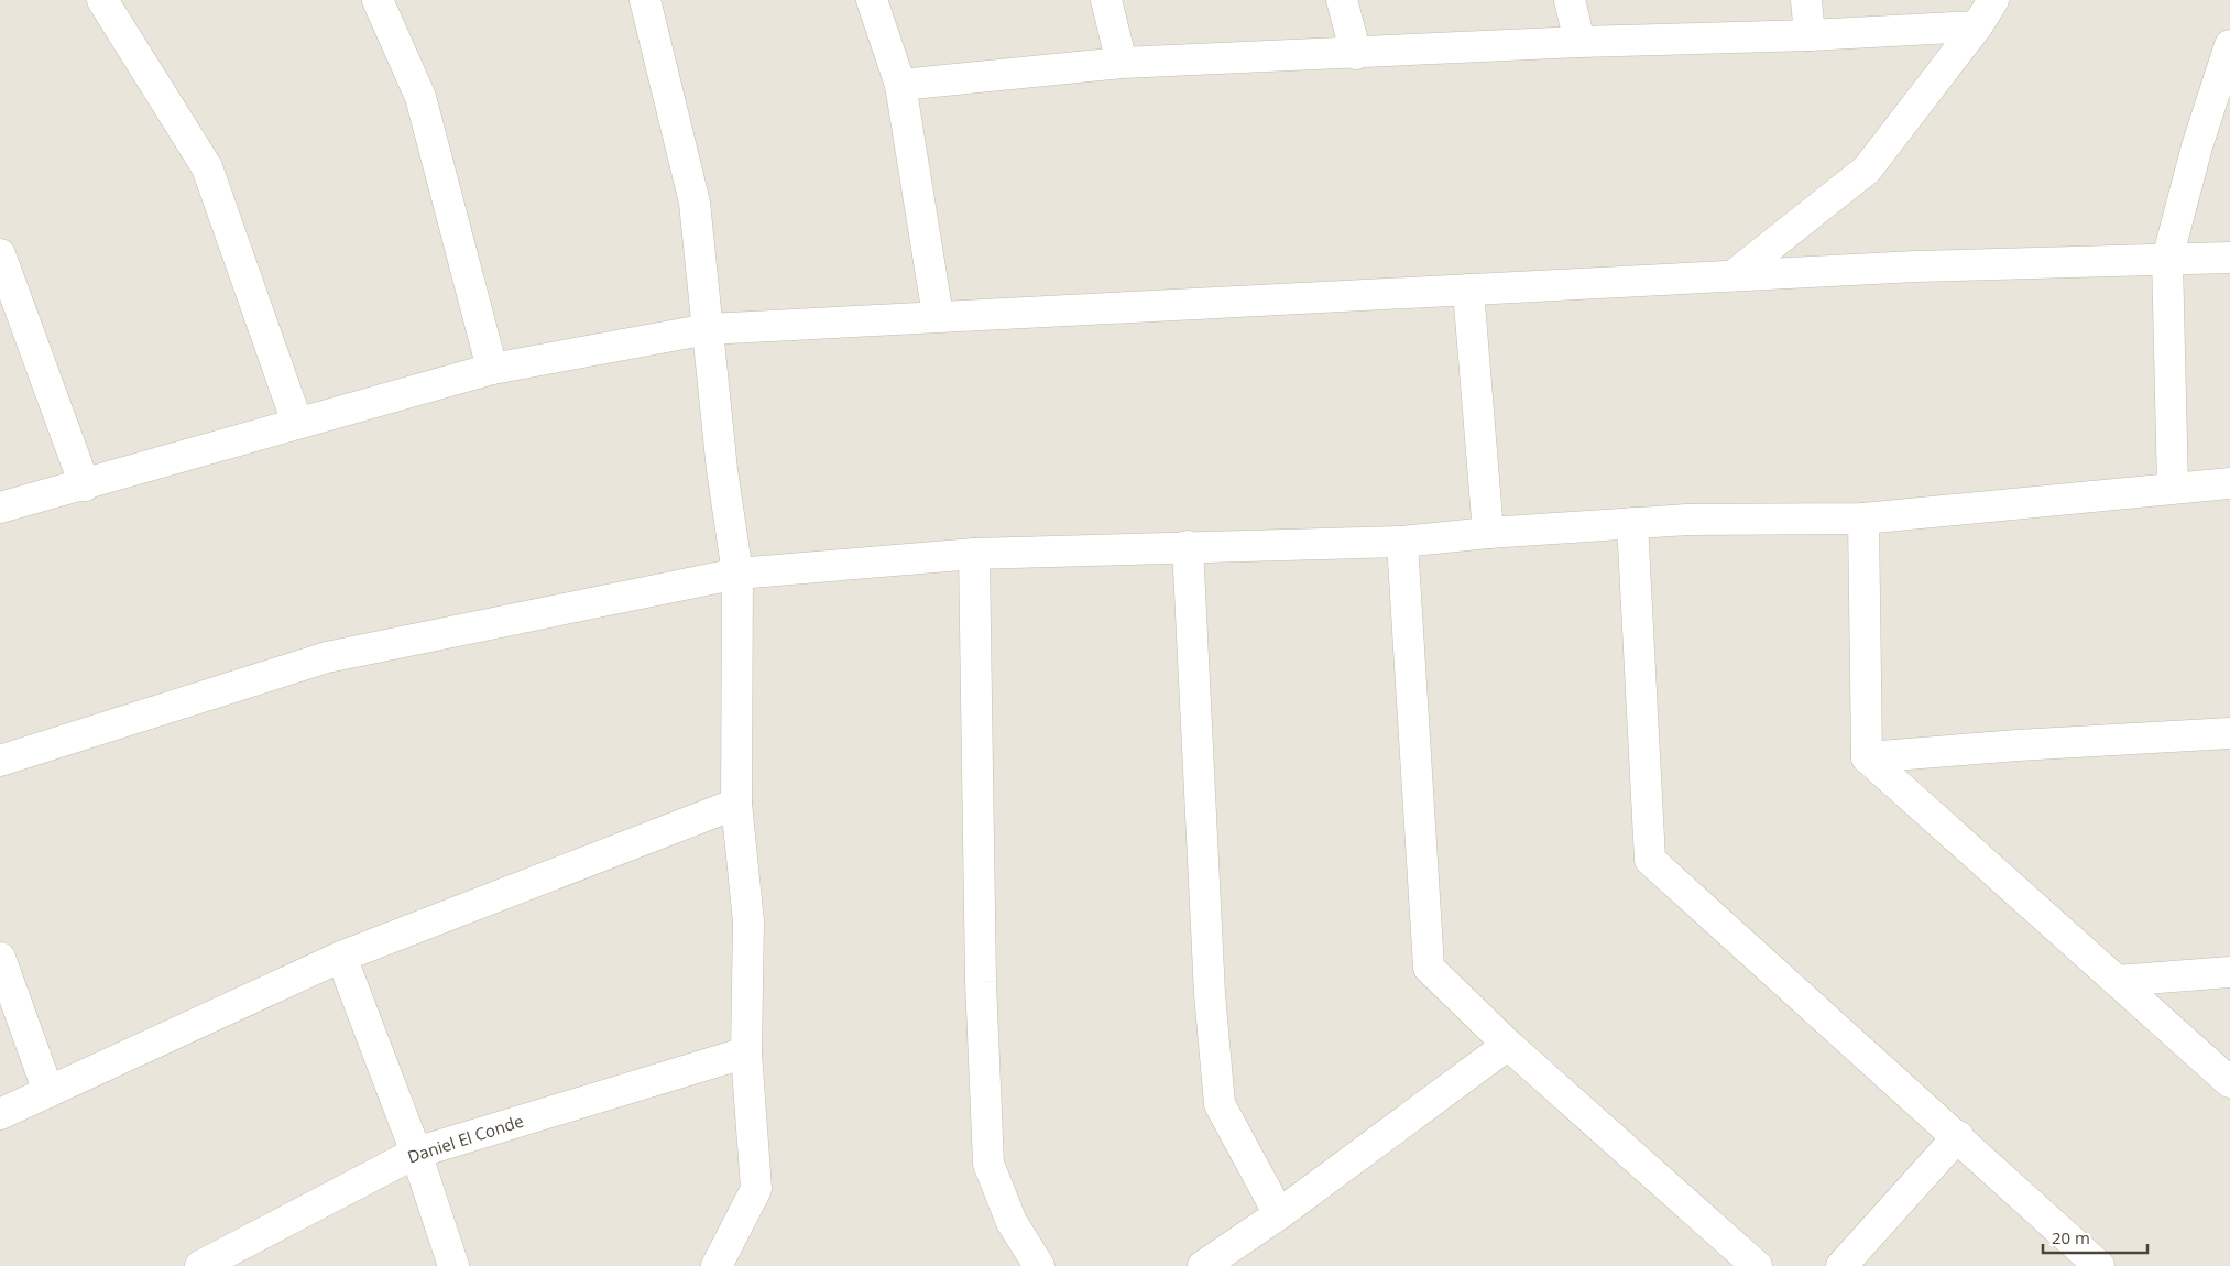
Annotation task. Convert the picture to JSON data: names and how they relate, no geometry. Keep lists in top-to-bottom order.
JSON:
{
  "streets": {
    "street": ["Daniel El Conde"]
  },
  "scale_bar": "20 m"
}
